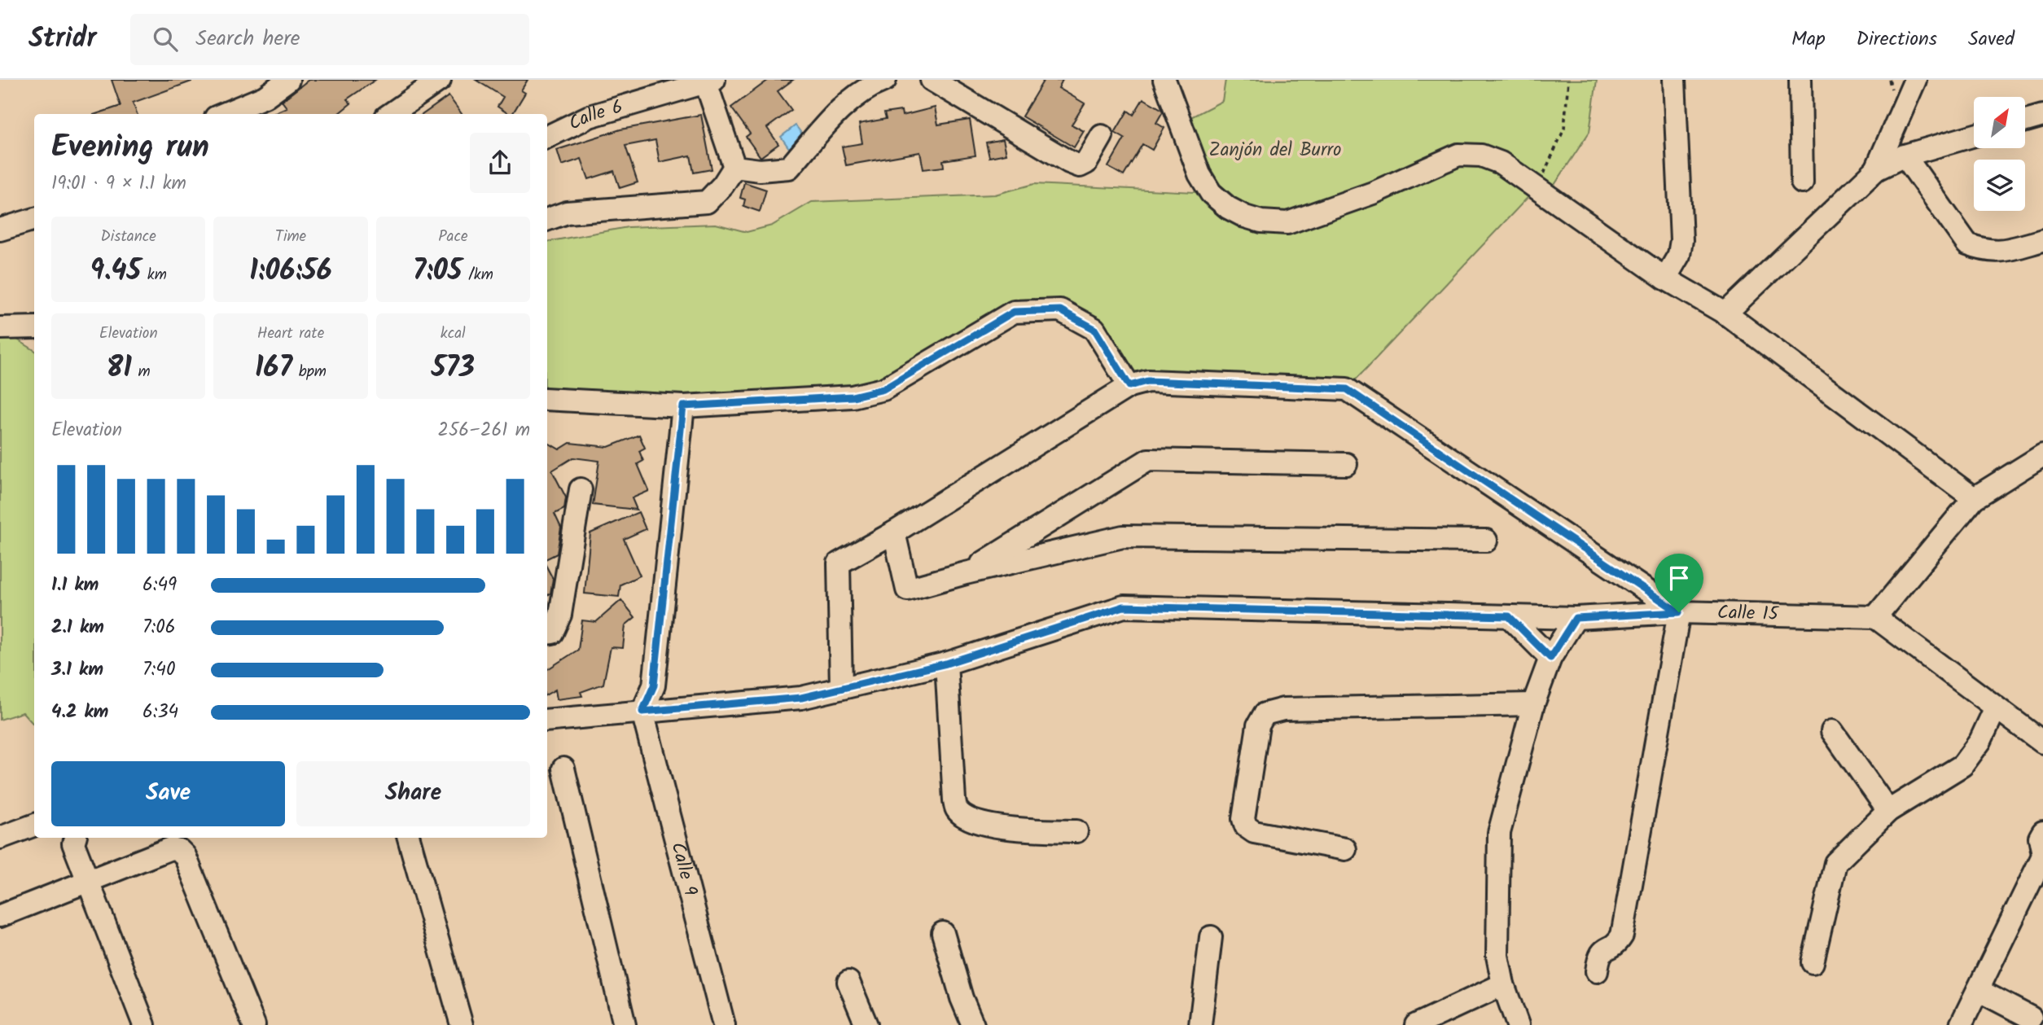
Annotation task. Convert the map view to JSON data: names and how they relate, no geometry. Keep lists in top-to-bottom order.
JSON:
{
  "streets": {
    "street": ["Calle 6", "Calle 15", "Calle 9"]
  },
  "crossings": [
    ["Calle 15", "Calle 9"]
  ],
  "parks": ["Zanjón del Burro"],
  "north": "top right",
  "page": {
    "header": "Stridr",
    "search": "Search here",
    "nav": ["Map", "Directions", "Saved"],
    "heading": ["Evening run", "19:01 · 9 × 1.1 km"],
    "stats": [
      ["Distance", "9.45 km"],
      ["Time", "1:06:56"],
      ["Pace", "7:05 /km"],
      ["Elevation", "81 m"],
      ["Heart rate", "167 bpm"],
      ["kcal", "573"]
    ],
    "chart": ["Elevation", "256–261 m"],
    "list": [
      {
        "name": "1.1 km",
        "note": "6:49"
      },
      {
        "name": "2.1 km",
        "note": "7:06"
      },
      {
        "name": "3.1 km",
        "note": "7:40"
      },
      {
        "name": "4.2 km",
        "note": "6:34"
      }
    ],
    "buttons": ["Save", "Share"]
  }
}
